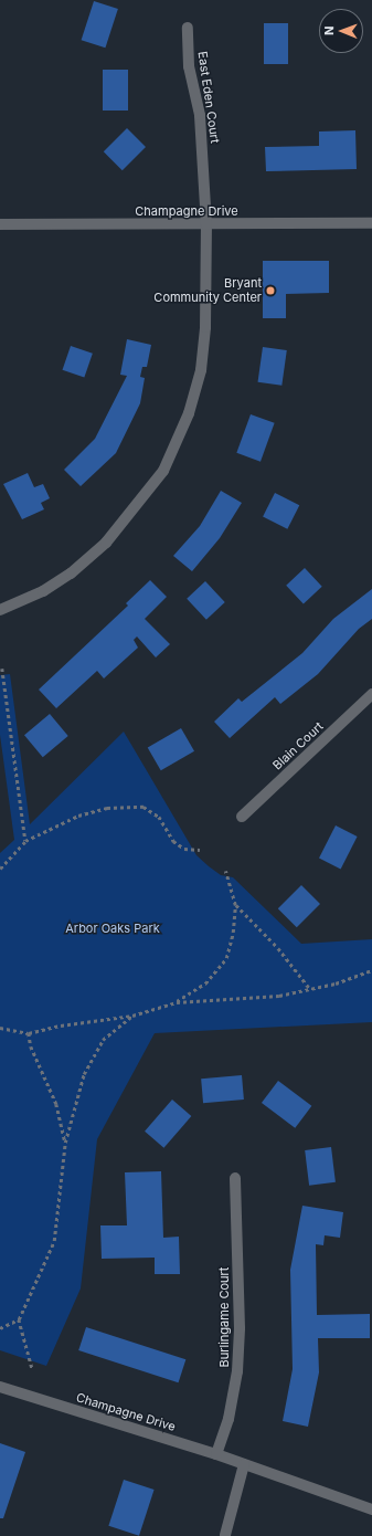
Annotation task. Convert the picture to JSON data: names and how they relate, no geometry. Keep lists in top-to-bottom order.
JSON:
{
  "streets": {
    "street": [
      "East Eden Court",
      "Champagne Drive",
      "Blain Court",
      "Burlingame Court"
    ]
  },
  "crossings": [
    ["East Eden Court", "Champagne Drive"],
    ["Champagne Drive", "Burlingame Court"]
  ],
  "parks": ["Arbor Oaks Park"],
  "places": ["Bryant Community Center"],
  "north": "left"
}
